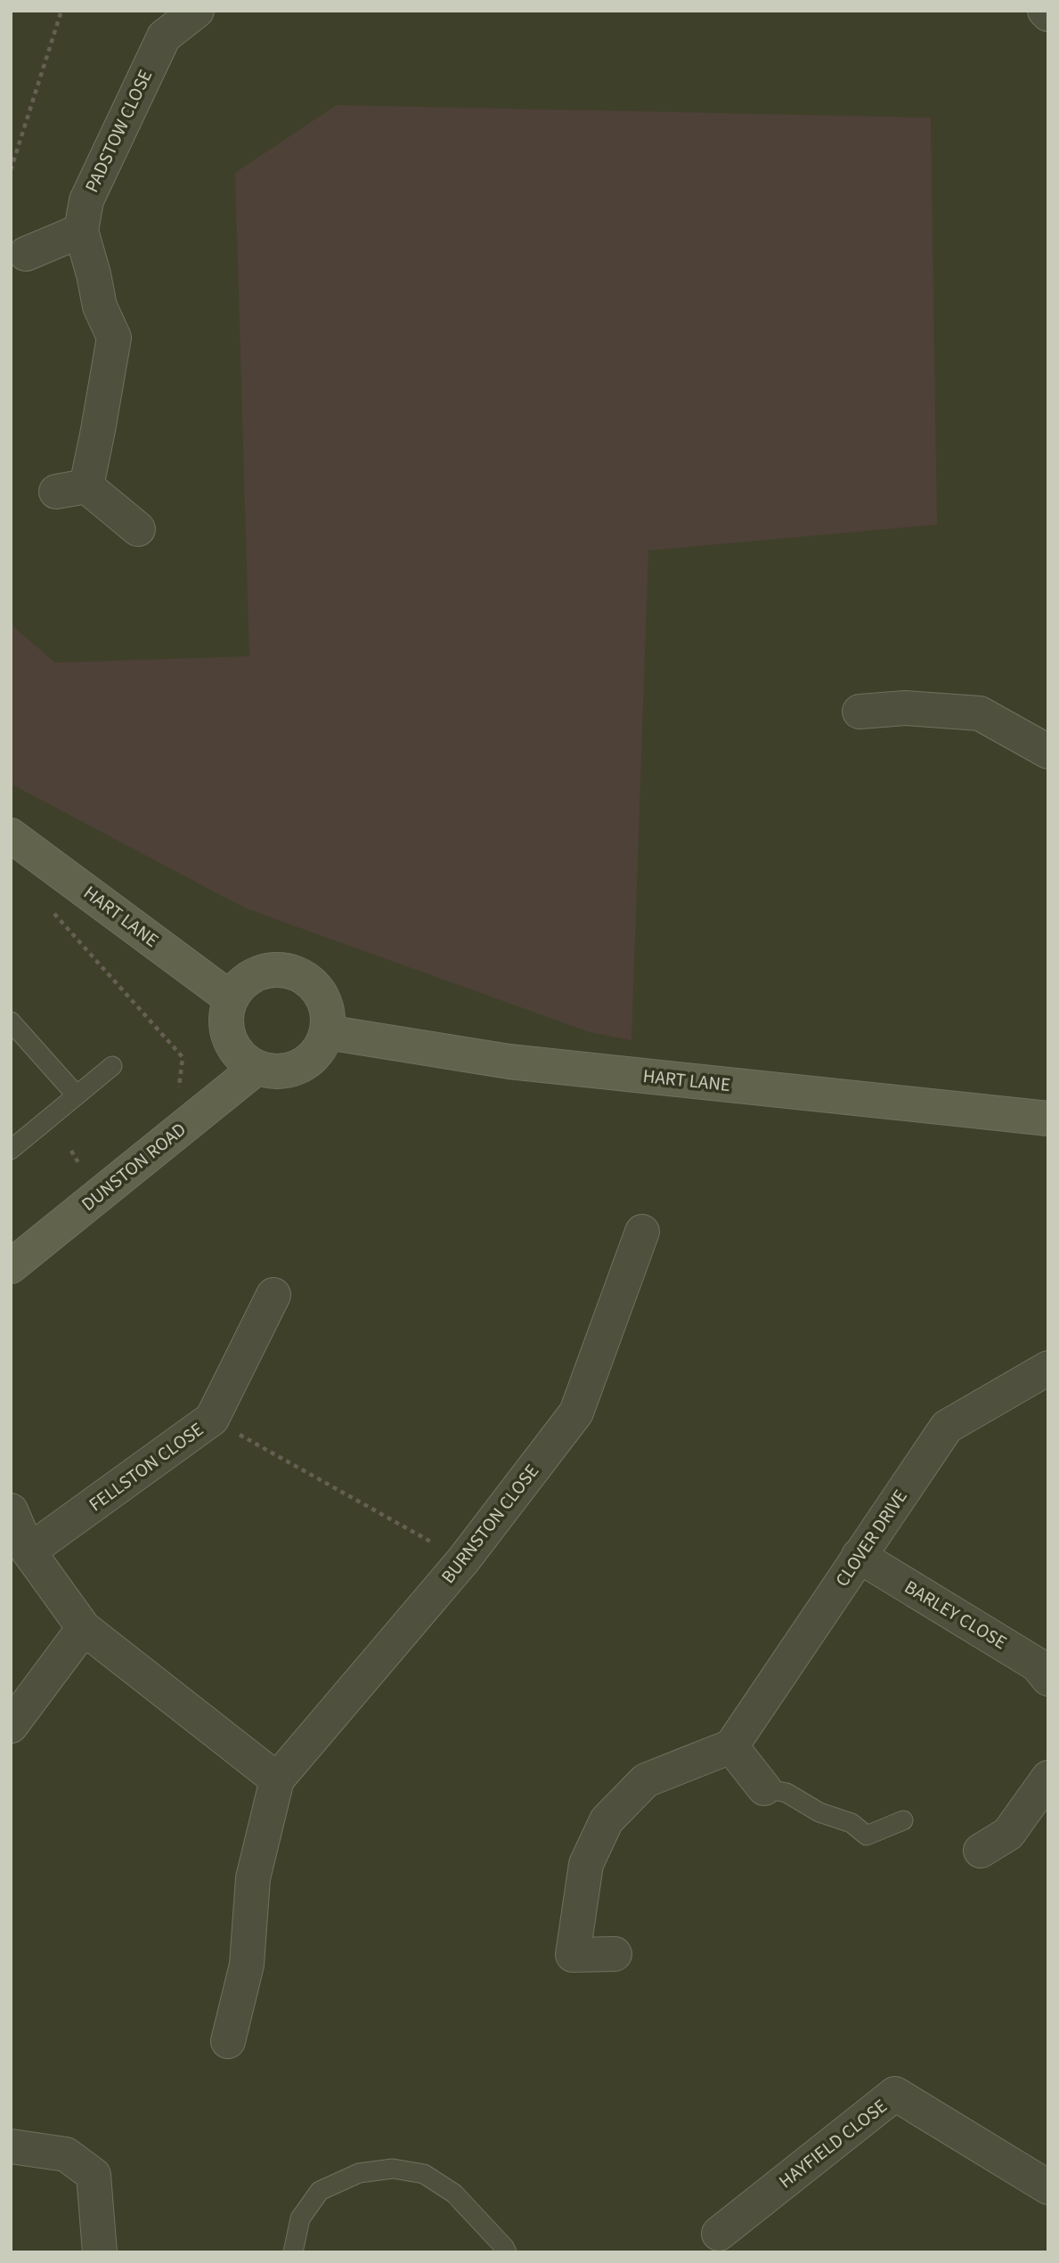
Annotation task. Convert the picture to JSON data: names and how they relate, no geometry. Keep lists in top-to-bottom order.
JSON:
{
  "streets": {
    "street": [
      "PADSTOW CLOSE",
      "HART LANE",
      "DUNSTON ROAD",
      "FELLSTON CLOSE",
      "BURNSTON CLOSE",
      "CLOVER DRIVE",
      "BARLEY CLOSE",
      "HAYFIELD CLOSE"
    ]
  },
  "crossings": [
    ["HART LANE", "DUNSTON ROAD"],
    ["CLOVER DRIVE", "BARLEY CLOSE"]
  ]
}
